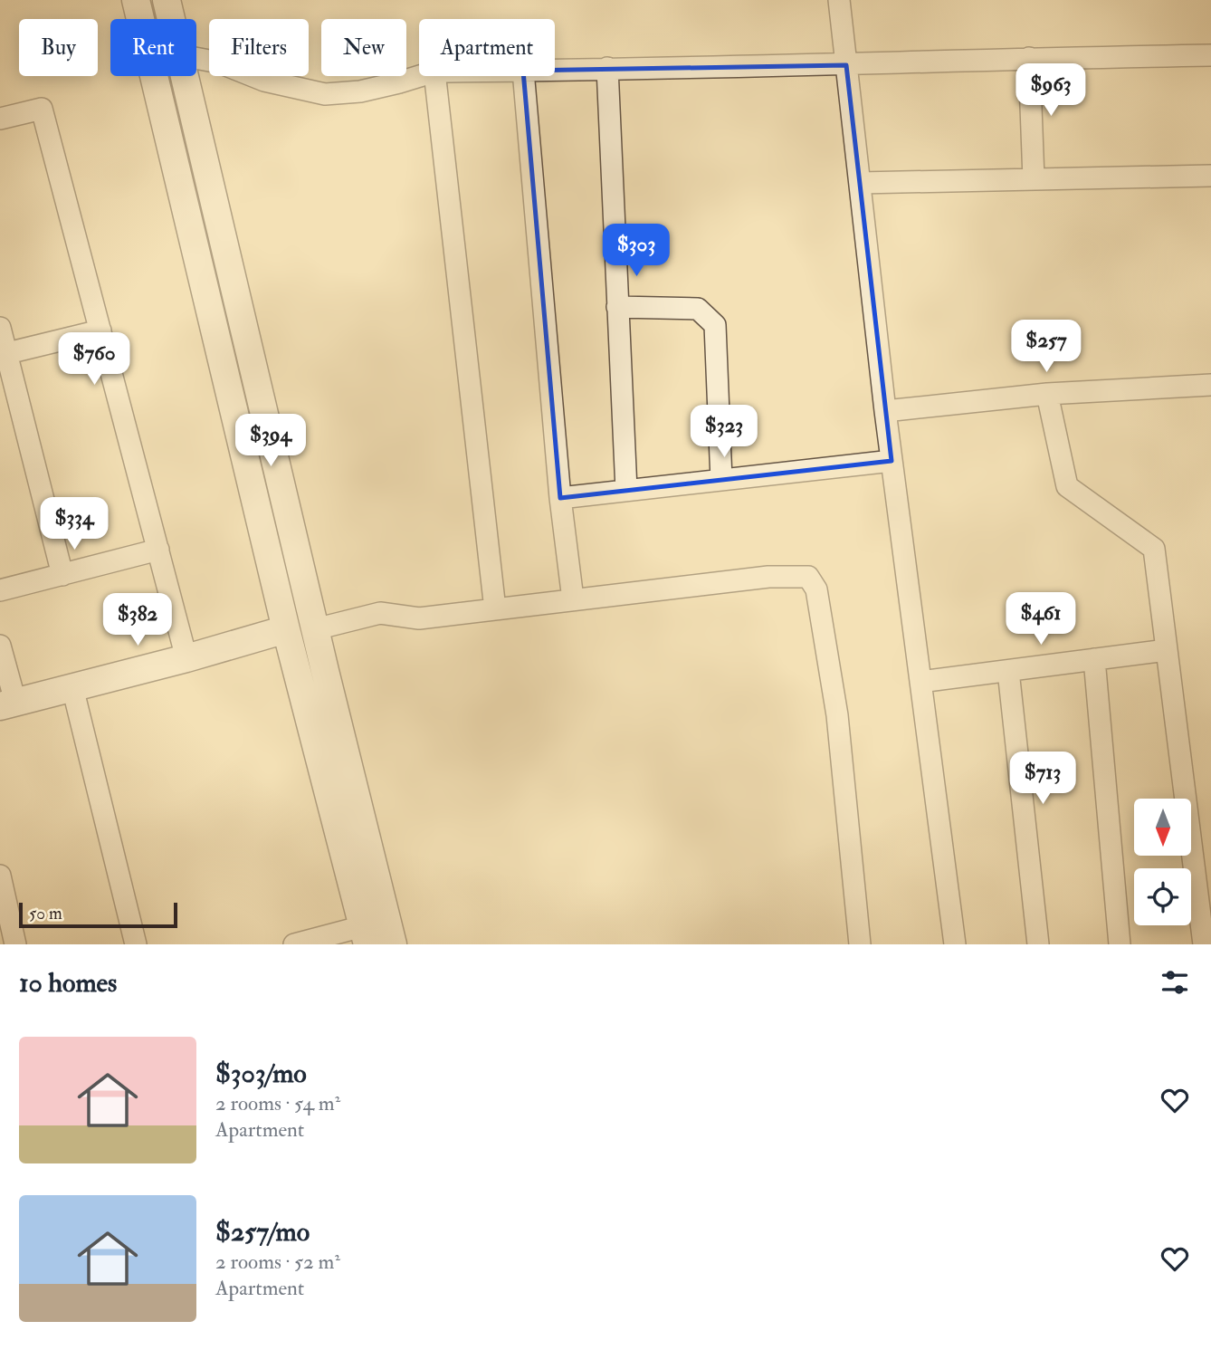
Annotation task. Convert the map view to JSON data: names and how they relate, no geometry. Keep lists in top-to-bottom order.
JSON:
{
  "scale_bar": "50 m",
  "north": "bottom",
  "page": {
    "chip": [
      "Buy",
      "Rent",
      "Filters",
      "New",
      "Apartment"
    ],
    "price": [
      "$963",
      "$303",
      "$257",
      "$760",
      "$323",
      "$394",
      "$334",
      "$461",
      "$382",
      "$713"
    ],
    "scale": "50 m",
    "heading": "10 homes",
    "list": [
      {
        "name": "$303/mo",
        "note": "2 rooms · 54 m² · Apartment"
      },
      {
        "name": "$257/mo",
        "note": "2 rooms · 52 m² · Apartment"
      }
    ]
  }
}
